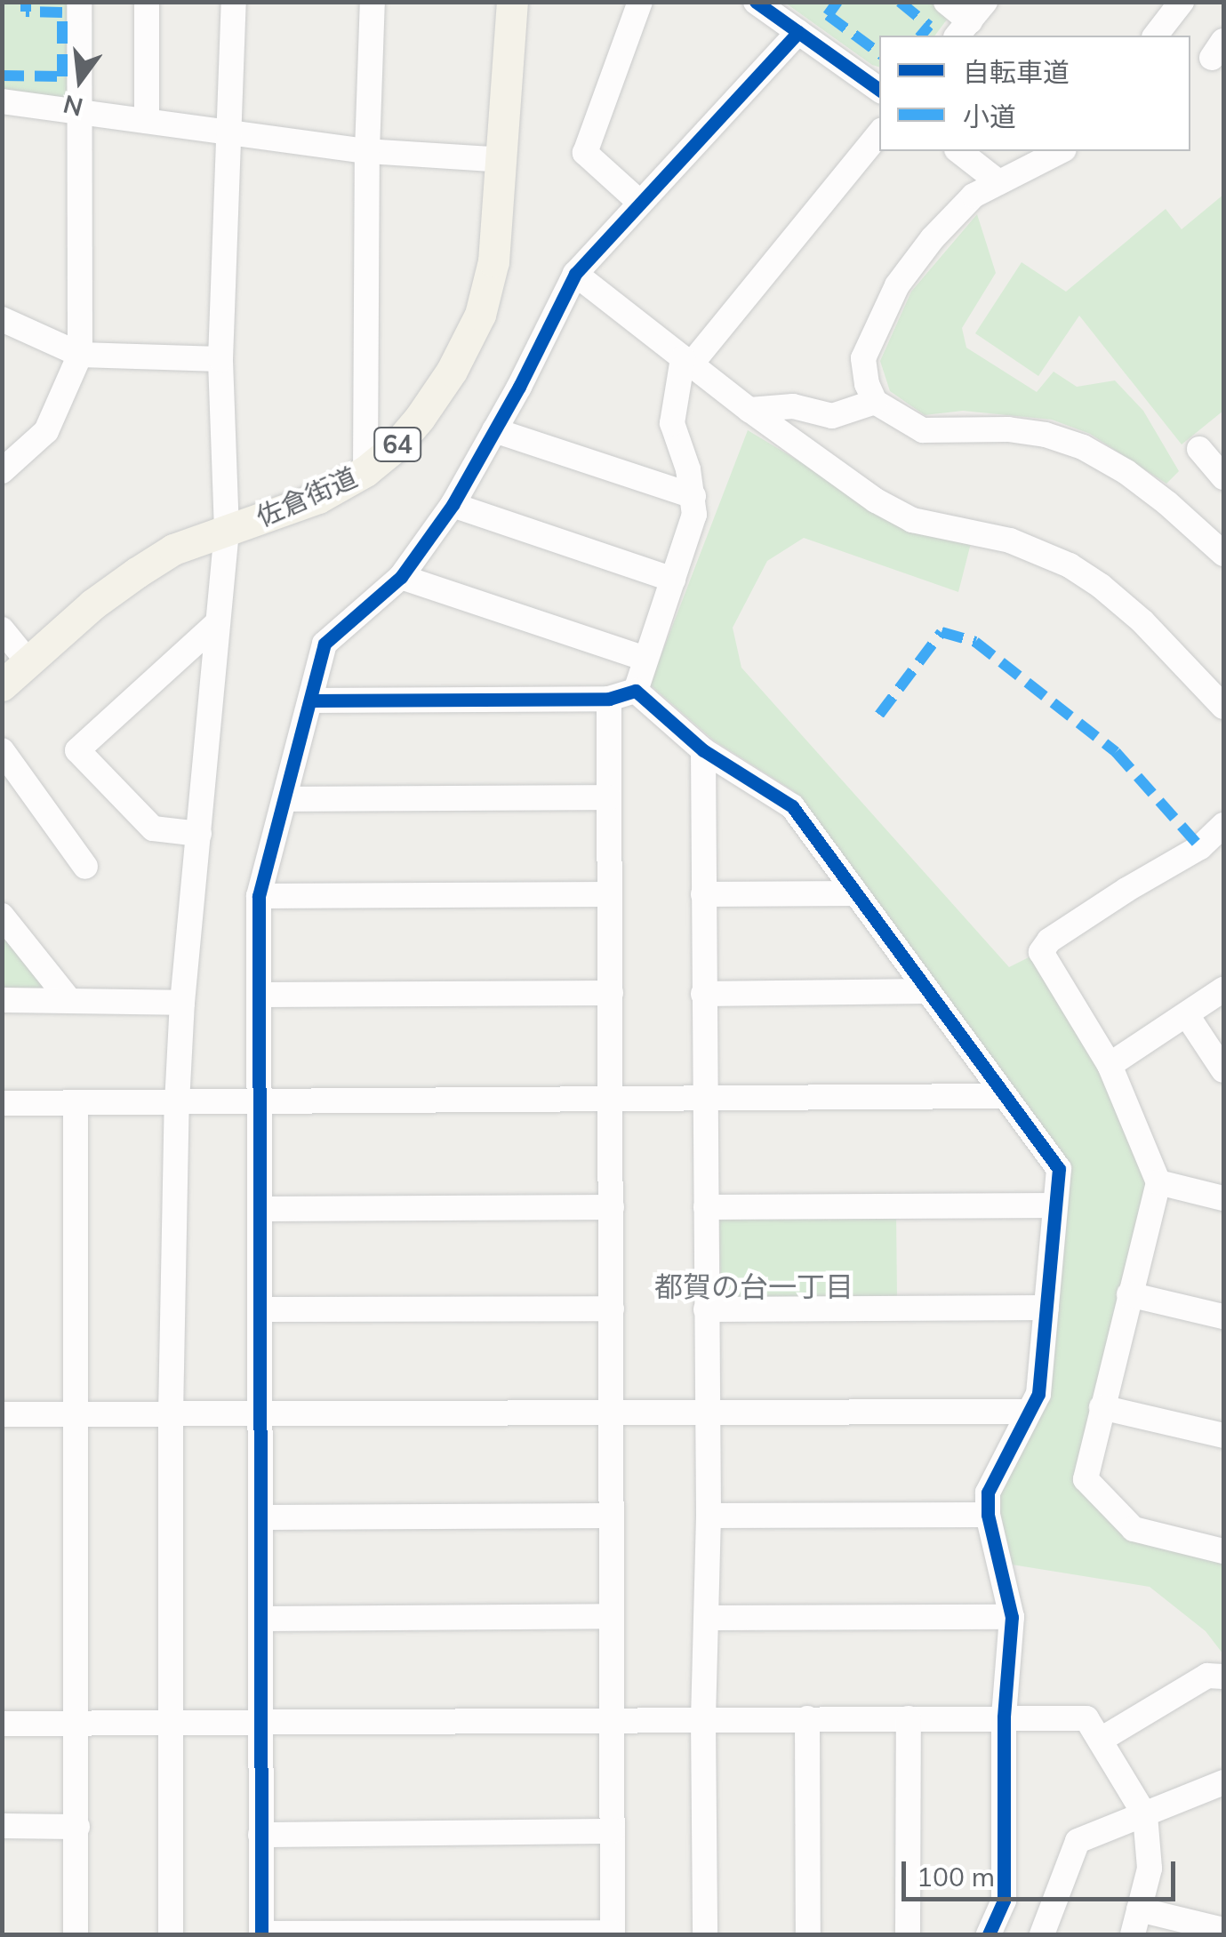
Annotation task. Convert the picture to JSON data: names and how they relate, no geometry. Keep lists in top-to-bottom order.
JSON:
{
  "streets": {
    "main road": ["64", "佐倉街道"]
  },
  "districts": ["都賀の台一丁目"],
  "legend": ["自転車道", "小道"],
  "scale_bar": "100 m",
  "north": "bottom"
}
